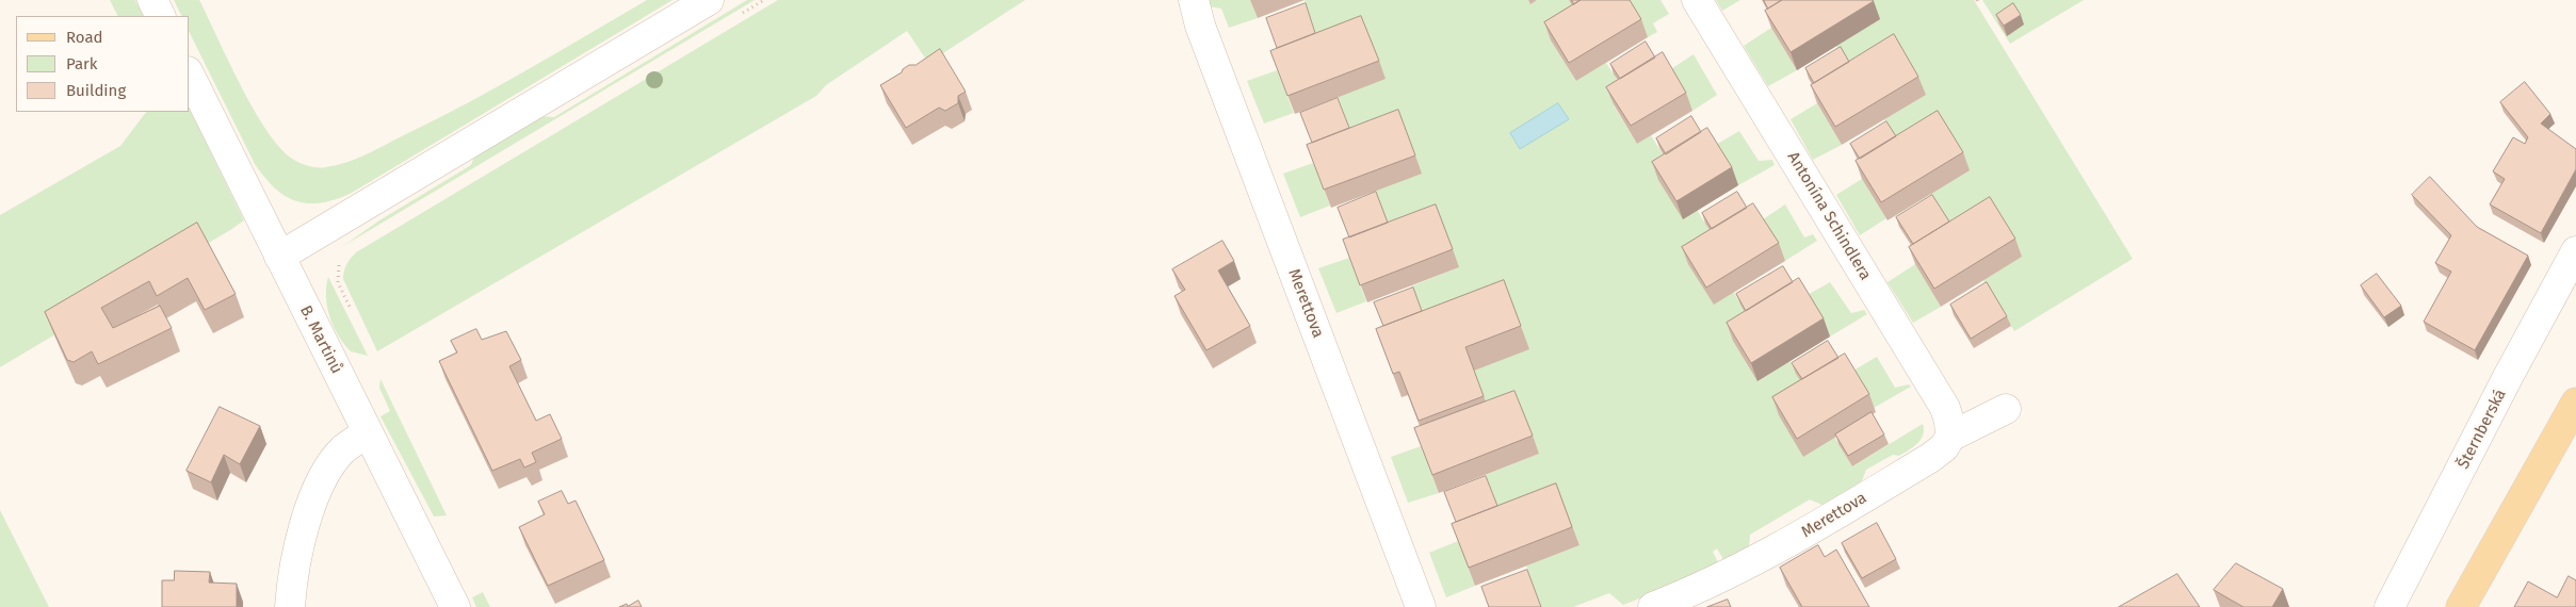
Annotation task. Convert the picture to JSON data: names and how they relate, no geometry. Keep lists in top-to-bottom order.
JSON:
{
  "streets": {
    "street": [
      "Antonína Schindlera",
      "Merettova",
      "B. Martinů",
      "Šternberská"
    ]
  },
  "crossings": [
    ["Antonína Schindlera", "Merettova"]
  ],
  "legend": ["Road", "Park", "Building"]
}
